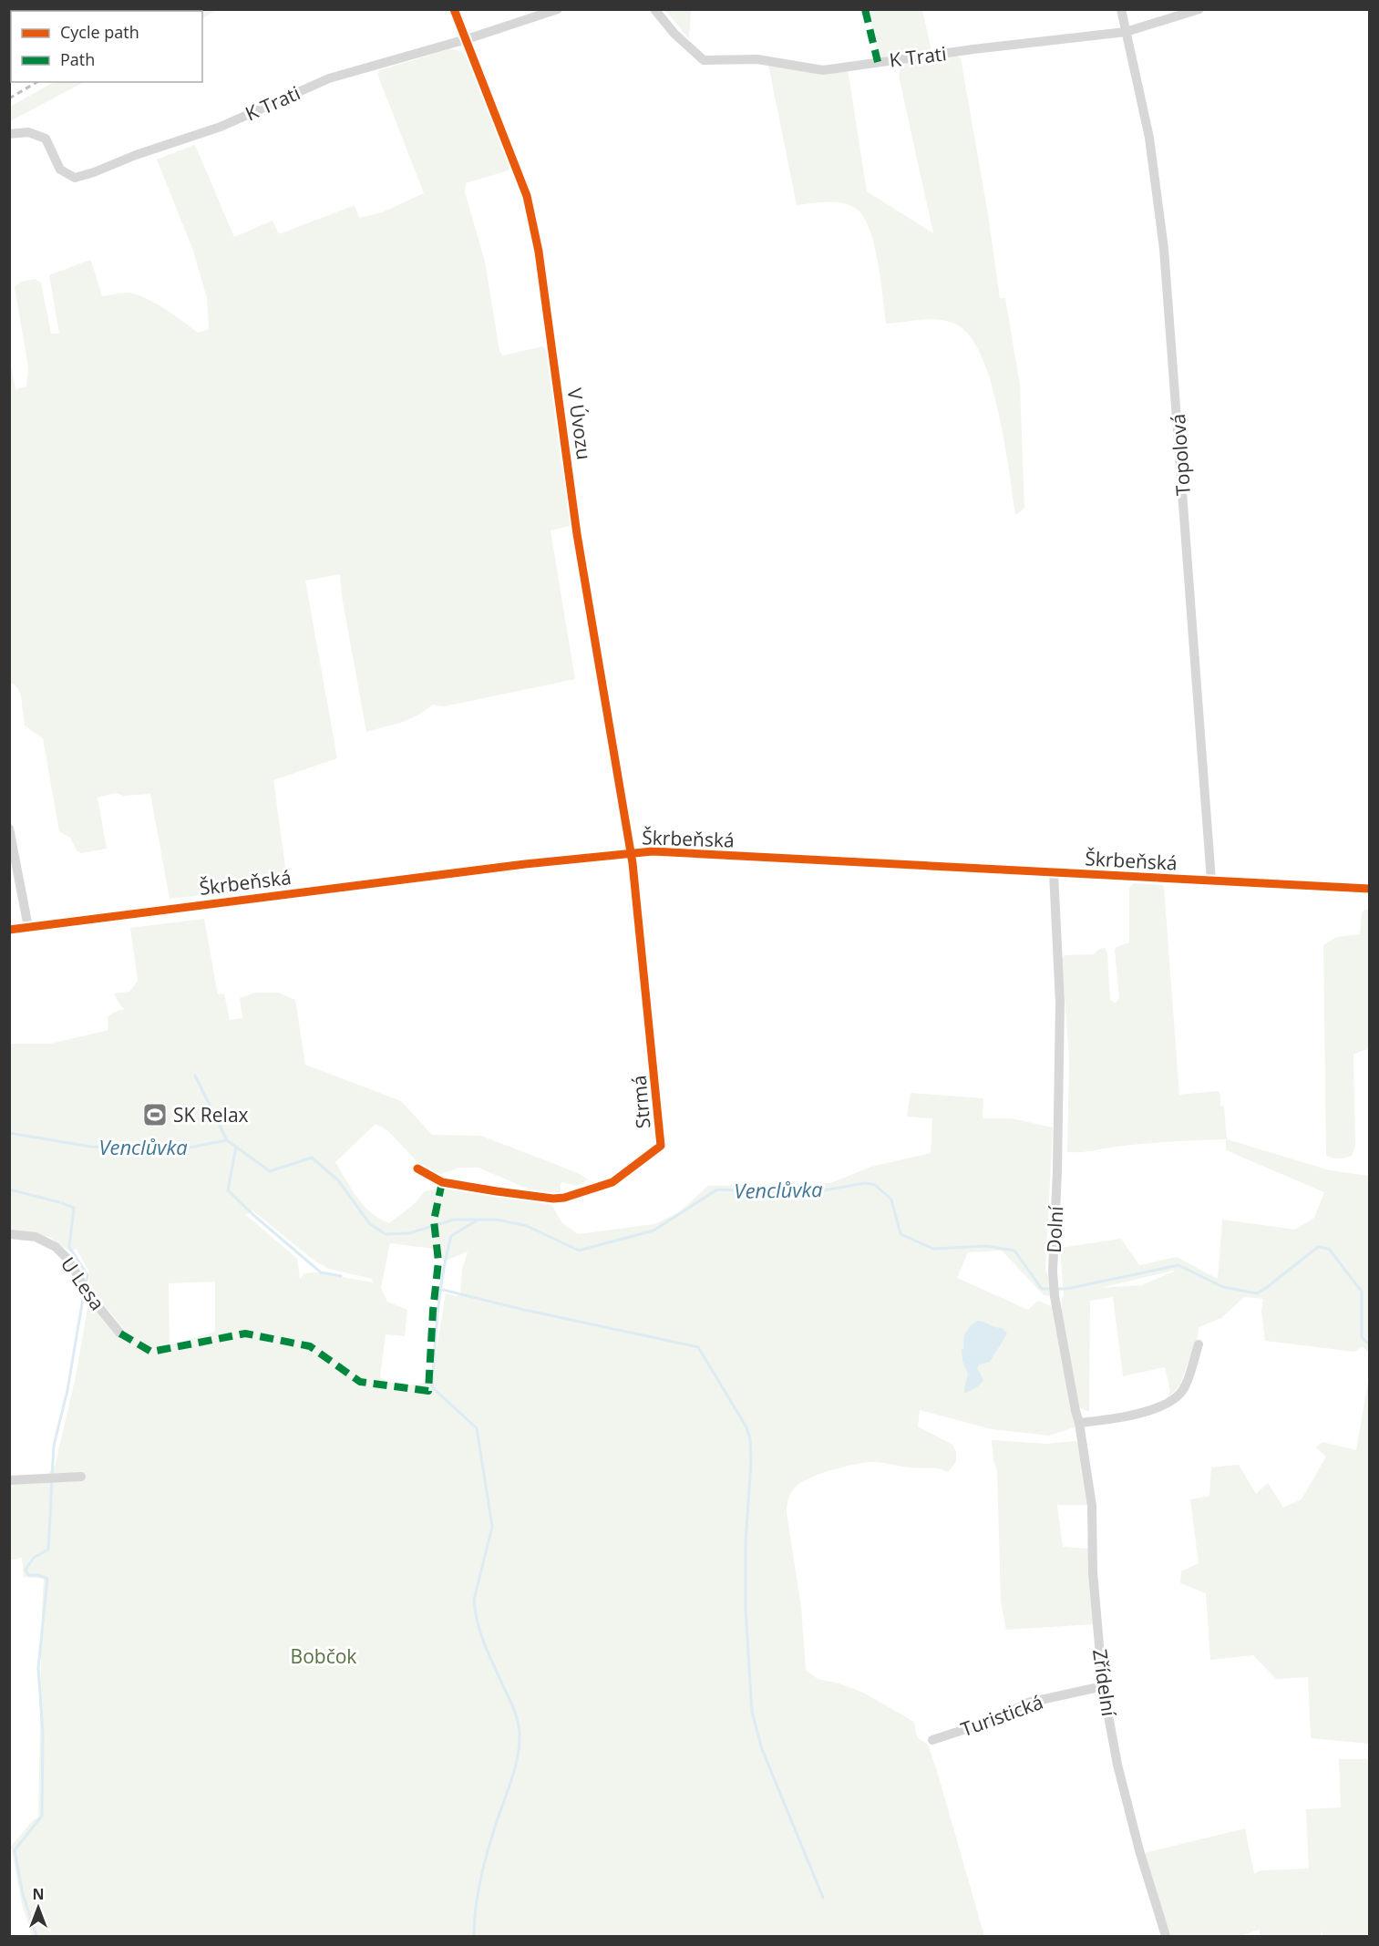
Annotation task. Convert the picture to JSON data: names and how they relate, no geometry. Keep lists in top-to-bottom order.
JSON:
{
  "streets": {
    "street": [
      "K Trati",
      "V Úvozu",
      "Topolová",
      "Škrbeňská",
      "Strmá",
      "Dolní",
      "U Lesa",
      "Zřídelní",
      "Turistická"
    ]
  },
  "crossings": [
    ["K Trati", "V Úvozu"],
    ["K Trati", "Topolová"],
    ["V Úvozu", "Škrbeňská"],
    ["V Úvozu", "Strmá"],
    ["Topolová", "Škrbeňská"],
    ["Škrbeňská", "Strmá"],
    ["Škrbeňská", "Dolní"],
    ["Dolní", "Zřídelní"],
    ["Zřídelní", "Turistická"]
  ],
  "water": ["Venclůvka"],
  "parks": ["Bobčok"],
  "places": {
    "sports": ["SK Relax"]
  },
  "legend": ["Cycle path", "Path"],
  "north": "top"
}
